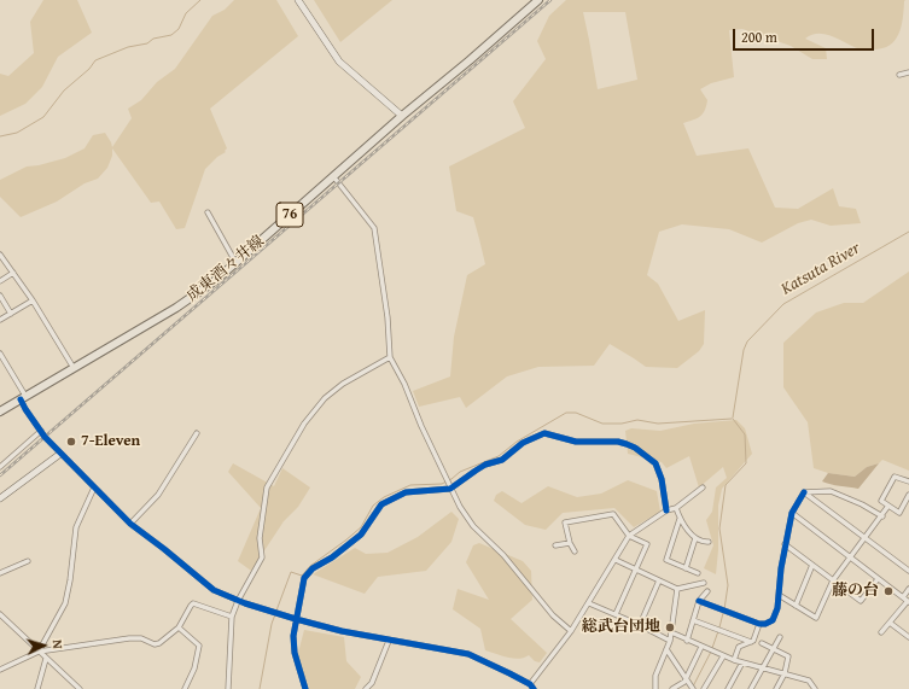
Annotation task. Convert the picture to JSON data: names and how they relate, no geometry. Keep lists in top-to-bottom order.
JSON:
{
  "streets": {
    "main road": ["76", "成東酒々井線"]
  },
  "water": ["Katsuta River"],
  "places": ["7-Eleven", "藤の台", "総武台団地"],
  "scale_bar": "200 m",
  "north": "right"
}
